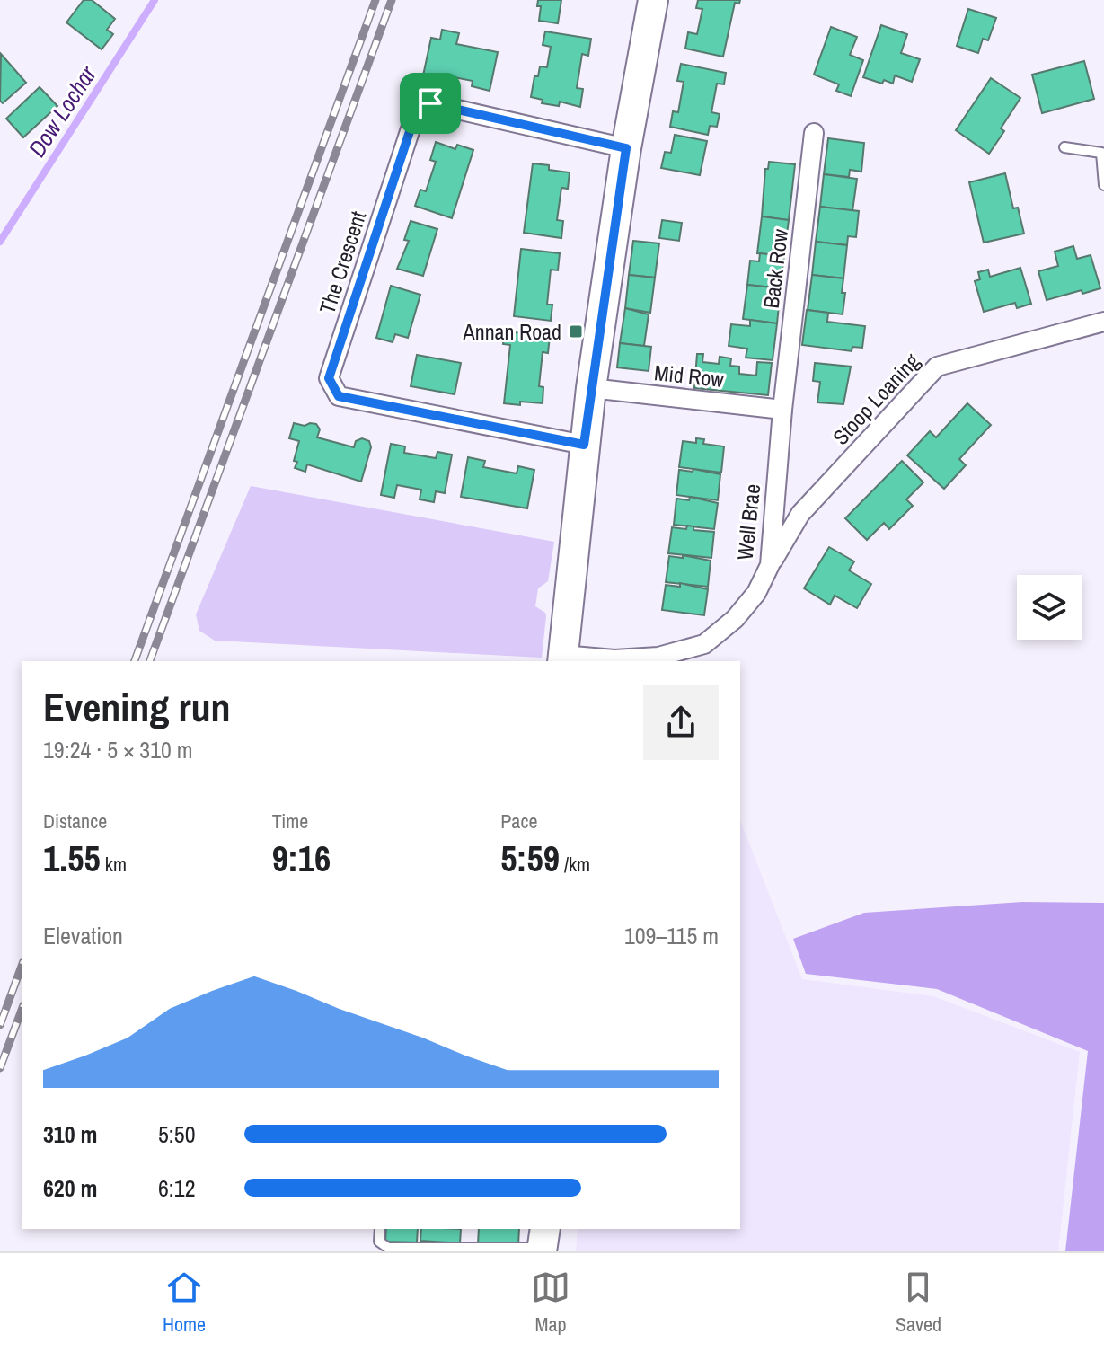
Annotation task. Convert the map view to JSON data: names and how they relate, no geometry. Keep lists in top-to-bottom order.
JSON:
{
  "streets": {
    "street": [
      "The Crescent",
      "Back Row",
      "Mid Row",
      "Stoop Loaning",
      "Well Brae"
    ]
  },
  "crossings": [
    ["Back Row", "Mid Row"],
    ["Back Row", "Well Brae"],
    ["Mid Row", "Well Brae"],
    ["Stoop Loaning", "Well Brae"]
  ],
  "water": ["Dow Lochar"],
  "places": {
    "transit": ["Annan Road"]
  },
  "page": {
    "heading": ["Evening run", "19:24 · 5 × 310 m"],
    "stats": [
      ["Distance", "1.55 km"],
      ["Time", "9:16"],
      ["Pace", "5:59 /km"]
    ],
    "chart": ["Elevation", "109–115 m"],
    "list": [
      {
        "name": "310 m",
        "note": "5:50"
      },
      {
        "name": "620 m",
        "note": "6:12"
      }
    ],
    "tabs": ["Home", "Map", "Saved"]
  }
}
